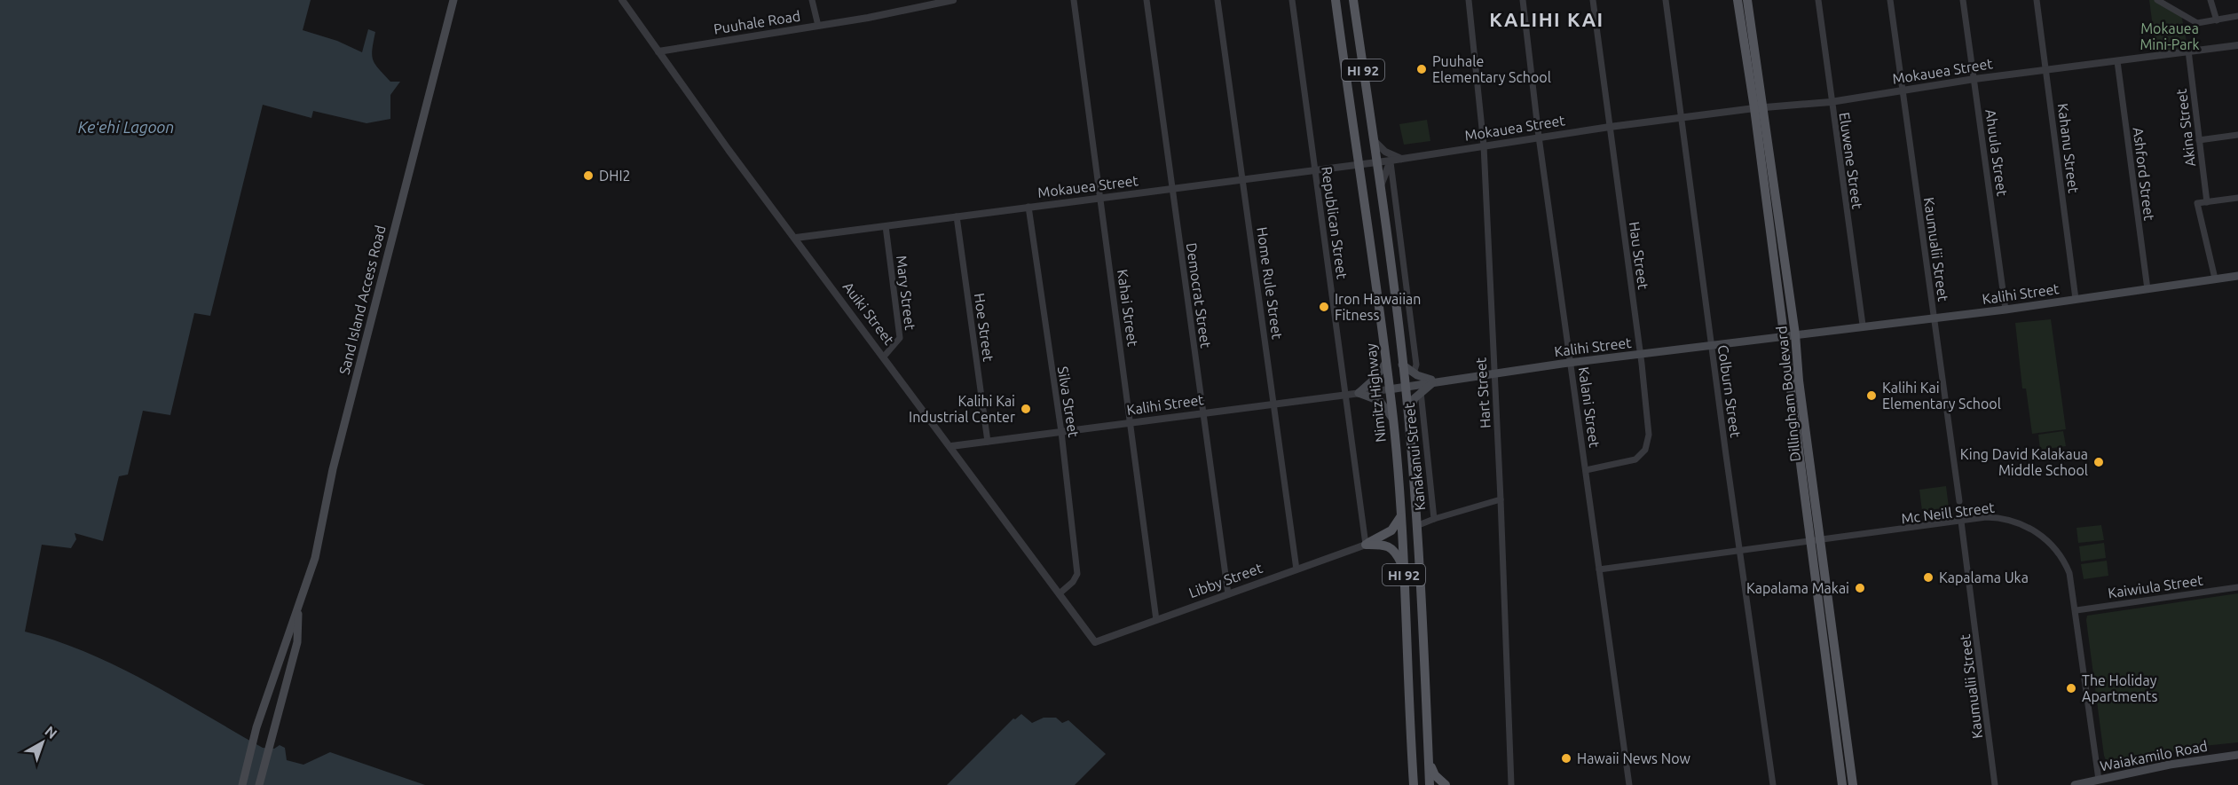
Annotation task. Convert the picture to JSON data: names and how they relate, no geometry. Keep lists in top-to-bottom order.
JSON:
{
  "streets": {
    "main road": [
      "HI 92",
      "Kalihi Street",
      "Sand Island Access Road",
      "Nimitz Highway",
      "Dillingham Boulevard",
      "Waiakamilo Road"
    ],
    "street": [
      "Puuhale Road",
      "Mokauea Street",
      "Akina Street",
      "Kahanu Street",
      "Ahuula Street",
      "Eluwene Street",
      "Ashford Street",
      "Republican Street",
      "Kaumualii Street",
      "Hau Street",
      "Home Rule Street",
      "Mary Street",
      "Democrat Street",
      "Kahai Street",
      "Auiki Street",
      "Hoe Street",
      "Colburn Street",
      "Hart Street",
      "Silva Street",
      "Kalani Street",
      "Kanakanui Street",
      "Mc Neill Street",
      "Libby Street",
      "Kaiwiula Street"
    ]
  },
  "crossings": [
    ["Puuhale Road", "Auiki Street"],
    ["Mokauea Street", "Akina Street"],
    ["Mokauea Street", "Kahanu Street"],
    ["Mokauea Street", "Ahuula Street"],
    ["Mokauea Street", "Eluwene Street"],
    ["Mokauea Street", "Ashford Street"],
    ["Mokauea Street", "Republican Street"],
    ["Mokauea Street", "Kaumualii Street"],
    ["Mokauea Street", "Hau Street"],
    ["Mokauea Street", "Home Rule Street"],
    ["Mokauea Street", "Mary Street"],
    ["Mokauea Street", "Democrat Street"],
    ["Mokauea Street", "Kahai Street"],
    ["Mokauea Street", "Auiki Street"],
    ["Mokauea Street", "Hoe Street"],
    ["Mokauea Street", "Colburn Street"],
    ["Mokauea Street", "Nimitz Highway"],
    ["Mokauea Street", "Hart Street"],
    ["Mokauea Street", "Dillingham Boulevard"],
    ["Mokauea Street", "Silva Street"],
    ["Mokauea Street", "Kalani Street"],
    ["Kahanu Street", "Kalihi Street"],
    ["Ahuula Street", "Kalihi Street"],
    ["Eluwene Street", "Kalihi Street"],
    ["Ashford Street", "Kalihi Street"],
    ["Republican Street", "Kalihi Street"],
    ["Republican Street", "Libby Street"],
    ["Kaumualii Street", "Kalihi Street"],
    ["Kaumualii Street", "Mc Neill Street"],
    ["Hau Street", "Kalihi Street"],
    ["Hau Street", "Kalani Street"],
    ["Home Rule Street", "Kalihi Street"],
    ["Home Rule Street", "Libby Street"],
    ["Mary Street", "Auiki Street"],
    ["Kalihi Street", "Democrat Street"],
    ["Kalihi Street", "Kahai Street"],
    ["Kalihi Street", "Auiki Street"],
    ["Kalihi Street", "Hoe Street"],
    ["Kalihi Street", "Colburn Street"],
    ["Kalihi Street", "Nimitz Highway"],
    ["Kalihi Street", "Hart Street"],
    ["Kalihi Street", "Dillingham Boulevard"],
    ["Kalihi Street", "Silva Street"],
    ["Kalihi Street", "Kalani Street"],
    ["Democrat Street", "Libby Street"],
    ["Kahai Street", "Libby Street"],
    ["Auiki Street", "Silva Street"],
    ["Auiki Street", "Libby Street"],
    ["Colburn Street", "Mc Neill Street"],
    ["Dillingham Boulevard", "Mc Neill Street"],
    ["Kalani Street", "Mc Neill Street"],
    ["Mc Neill Street", "Kaiwiula Street"],
    ["Mc Neill Street", "Waiakamilo Road"]
  ],
  "districts": ["KALIHI KAI"],
  "water": ["Keʻehi Lagoon"],
  "parks": ["Mokauea Mini-Park"],
  "places": [
    "Puuhale Elementary School",
    "DHI2",
    "Iron Hawaiian Fitness",
    "Kalihi Kai Elementary School",
    "Kalihi Kai Industrial Center",
    "King David Kalakaua Middle School",
    "Kapalama Uka",
    "Kapalama Makai",
    "The Holiday Apartments",
    "Hawaii News Now"
  ],
  "north": "top right"
}
